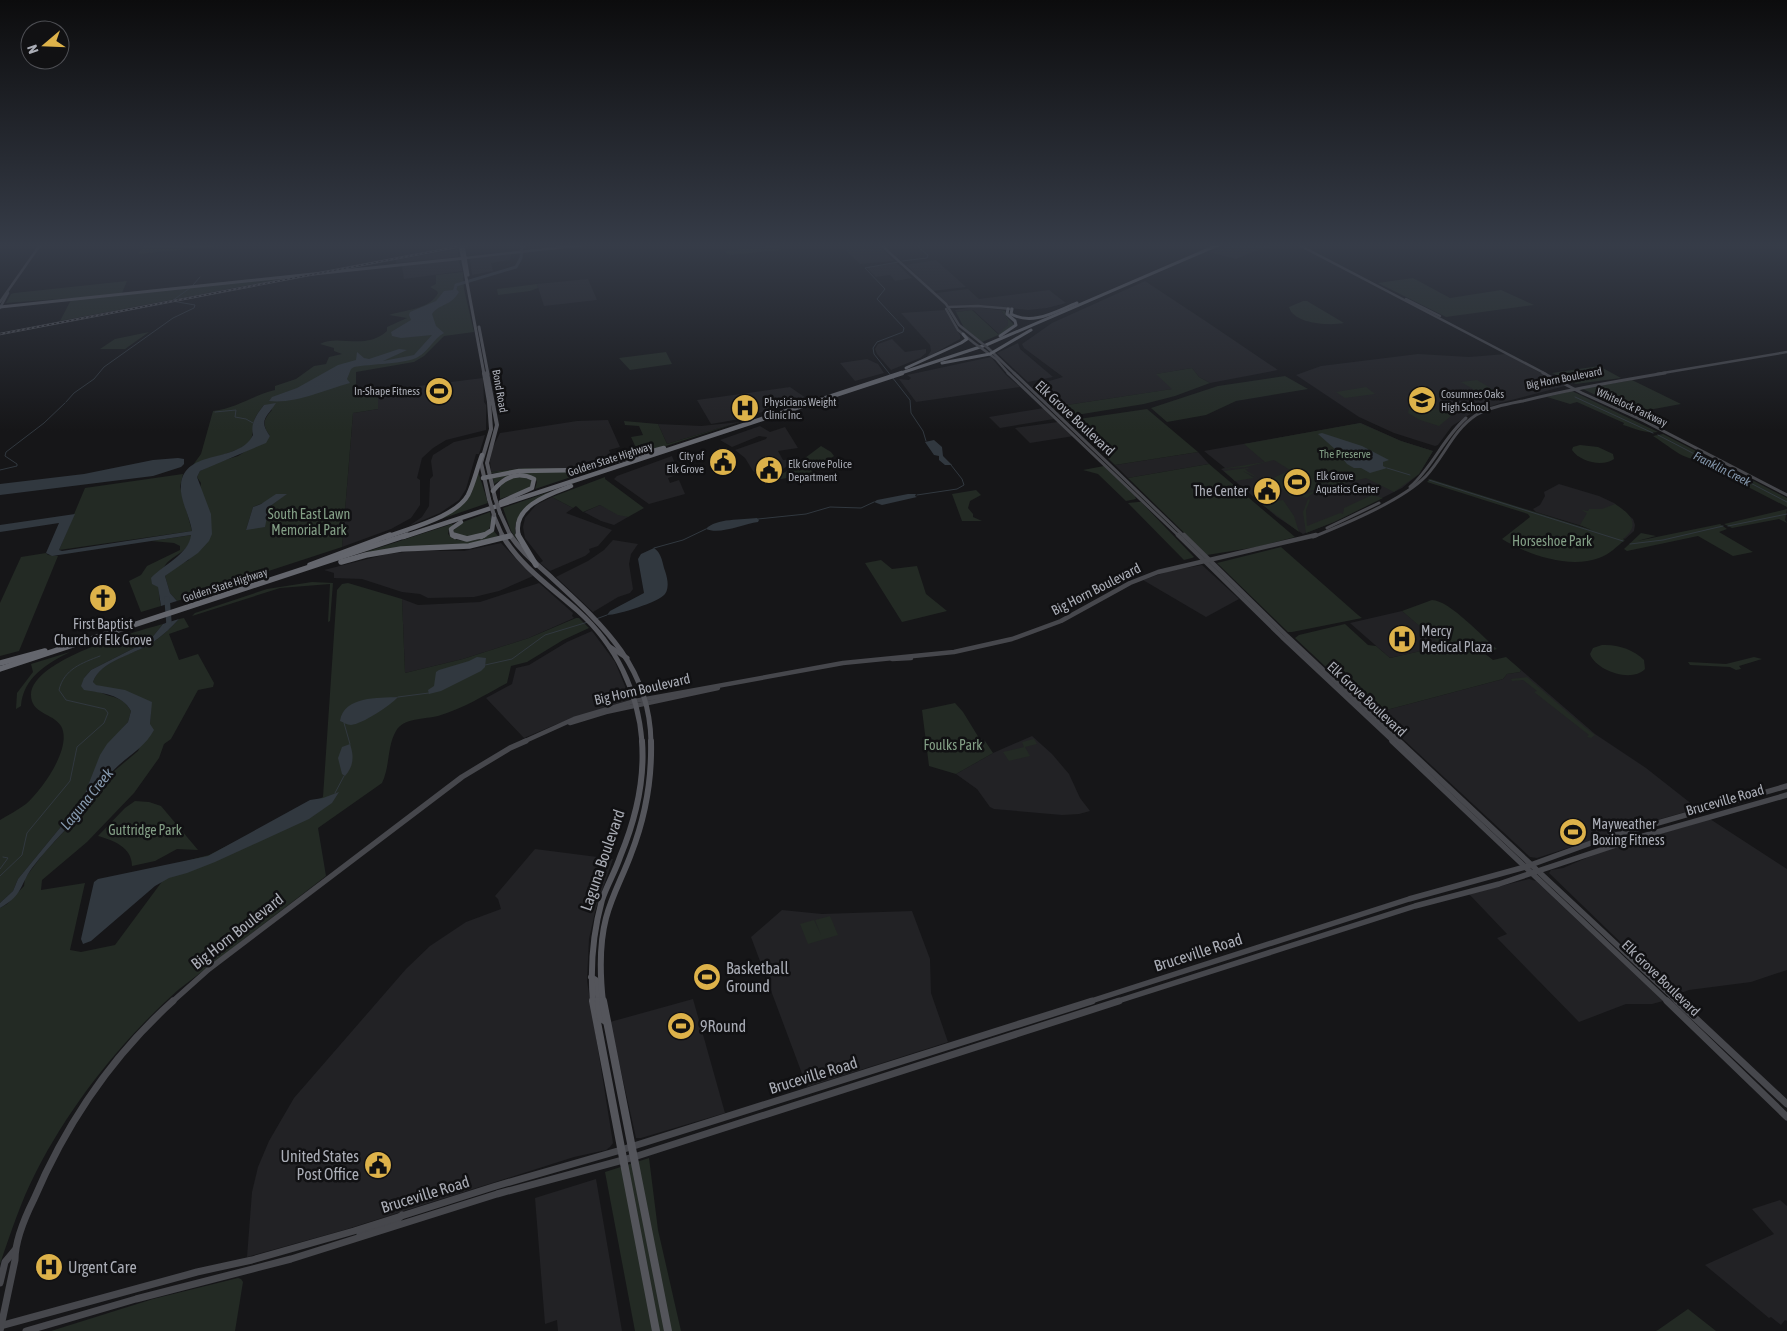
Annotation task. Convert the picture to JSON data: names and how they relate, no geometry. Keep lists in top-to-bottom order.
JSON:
{
  "streets": {
    "highway": ["Golden State Highway"],
    "main road": [
      "Big Horn Boulevard",
      "Bond Road",
      "Whitelock Parkway",
      "Elk Grove Boulevard",
      "Bruceville Road",
      "Laguna Boulevard"
    ]
  },
  "crossings": [
    ["Big Horn Boulevard", "Whitelock Parkway"],
    ["Big Horn Boulevard", "Elk Grove Boulevard"],
    ["Big Horn Boulevard", "Bruceville Road"],
    ["Big Horn Boulevard", "Laguna Boulevard"],
    ["Bond Road", "Laguna Boulevard"],
    ["Elk Grove Boulevard", "Bruceville Road"],
    ["Bruceville Road", "Laguna Boulevard"]
  ],
  "water": ["Franklin Creek", "Laguna Creek"],
  "parks": [
    "The Preserve",
    "South East Lawn Memorial Park",
    "Horseshoe Park",
    "Foulks Park",
    "Guttridge Park"
  ],
  "places": {
    "sports": [
      "In-Shape Fitness",
      "Elk Grove Aquatics Center",
      "Mayweather Boxing Fitness",
      "Basketball Ground",
      "9Round"
    ],
    "school or university": ["Cosumnes Oaks High School"],
    "hospital": ["Physicians Weight Clinic Inc.", "Mercy Medical Plaza", "Urgent Care"],
    "public building": [
      "City of Elk Grove",
      "Elk Grove Police Department",
      "The Center",
      "United States Post Office"
    ],
    "church": ["First Baptist Church of Elk Grove"]
  },
  "north": "left"
}
